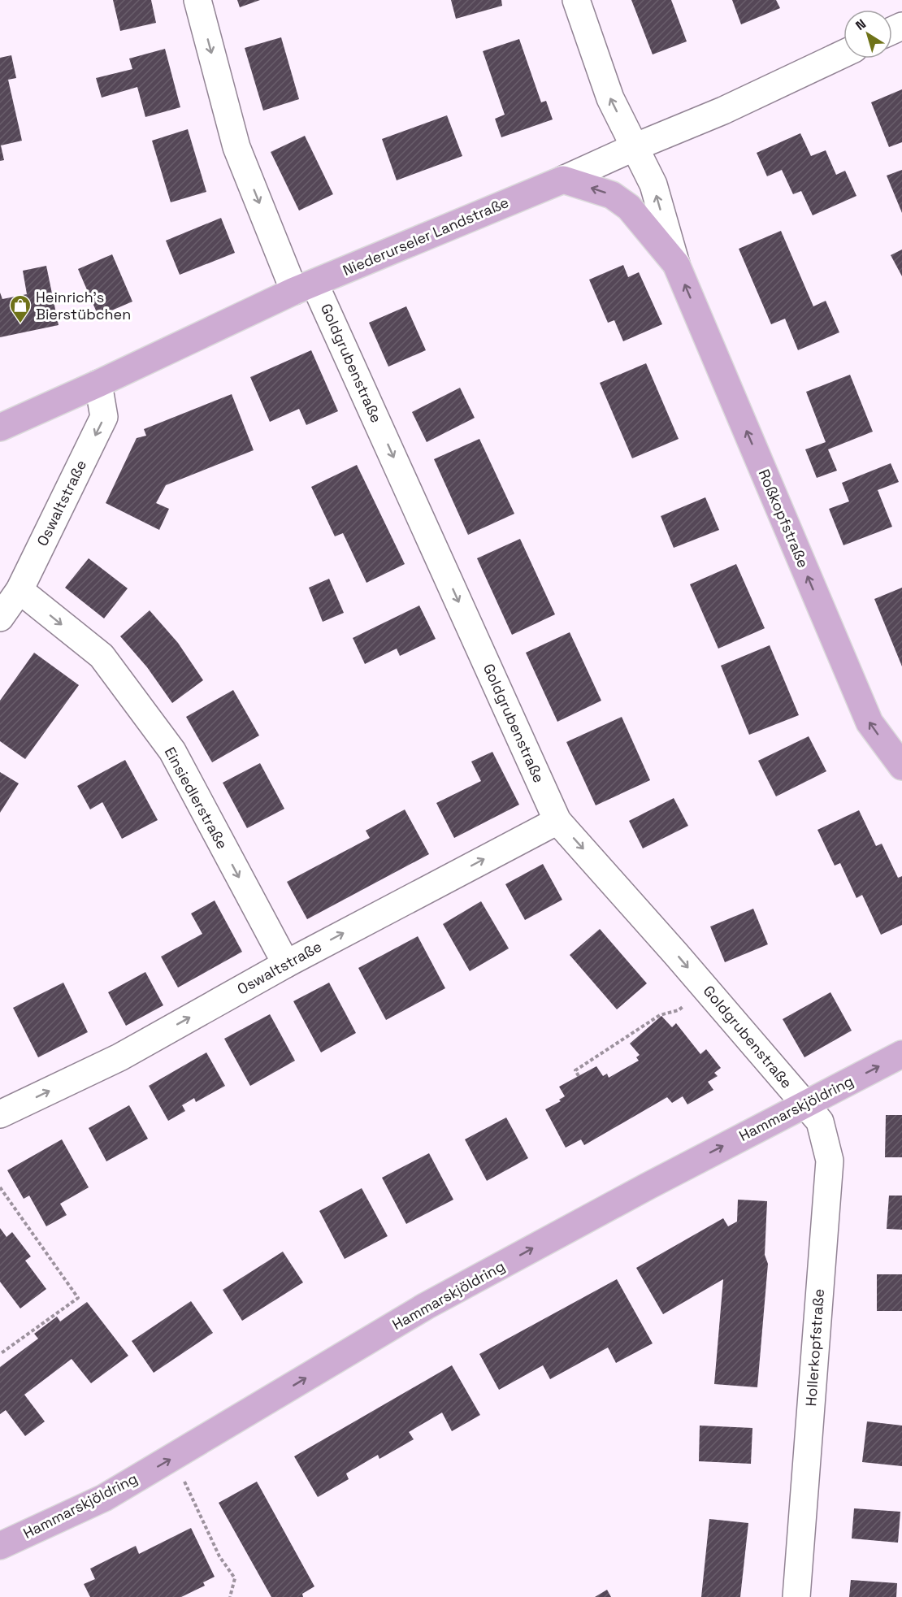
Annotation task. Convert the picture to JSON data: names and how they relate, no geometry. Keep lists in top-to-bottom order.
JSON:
{
  "streets": {
    "main road": ["Niederurseler Landstraße", "Roßkopfstraße", "Hammarskjöldring"],
    "street": [
      "Goldgrubenstraße",
      "Oswaltstraße",
      "Einsiedlerstraße",
      "Hollerkopfstraße"
    ]
  },
  "crossings": [
    ["Niederurseler Landstraße", "Goldgrubenstraße"],
    ["Niederurseler Landstraße", "Oswaltstraße"],
    ["Niederurseler Landstraße", "Roßkopfstraße"],
    ["Goldgrubenstraße", "Oswaltstraße"],
    ["Goldgrubenstraße", "Hammarskjöldring"],
    ["Goldgrubenstraße", "Hollerkopfstraße"],
    ["Oswaltstraße", "Einsiedlerstraße"],
    ["Hammarskjöldring", "Hollerkopfstraße"]
  ],
  "one_way": [
    "Goldgrubenstraße",
    "Roßkopfstraße",
    "Einsiedlerstraße",
    "Hammarskjöldring"
  ],
  "places": {
    "shop": ["Heinrich's Bierstübchen"]
  },
  "north": "top left"
}
